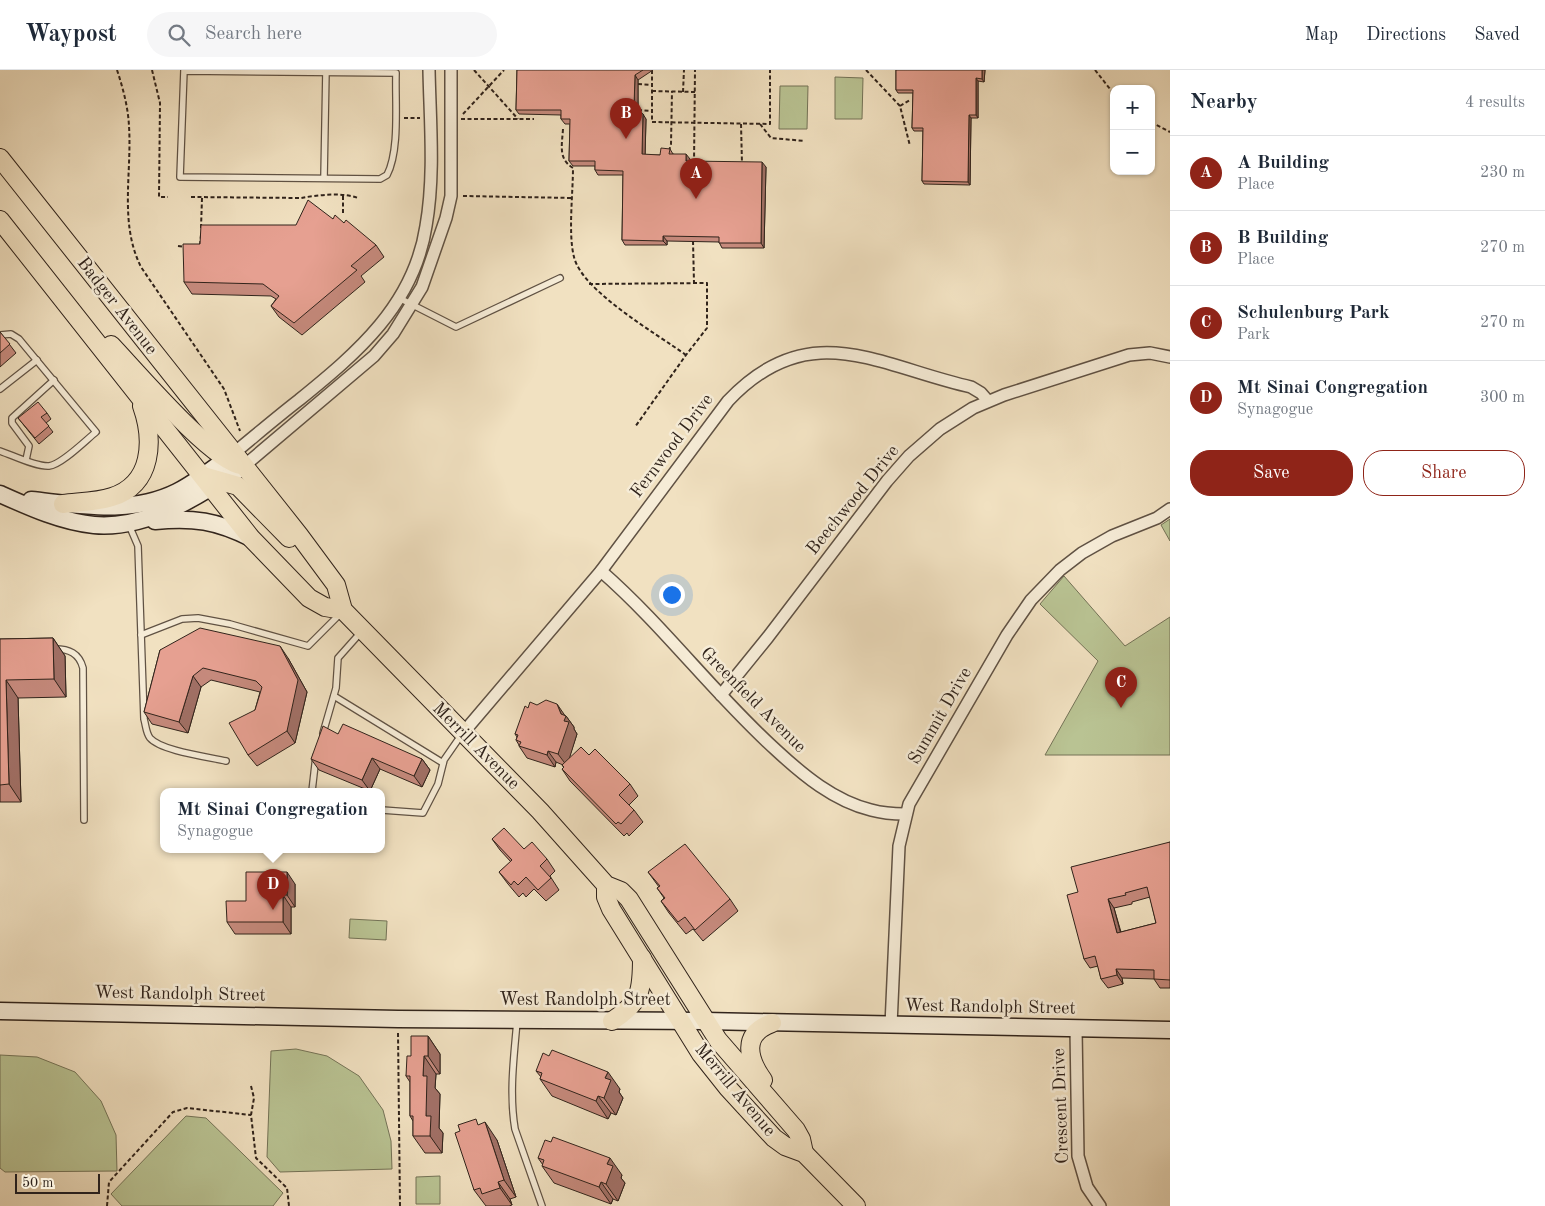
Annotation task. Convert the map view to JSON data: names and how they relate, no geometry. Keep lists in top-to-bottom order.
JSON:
{
  "streets": {
    "main road": ["Badger Avenue", "Merrill Avenue"],
    "street": [
      "Fernwood Drive",
      "Beechwood Drive",
      "Greenfield Avenue",
      "Summit Drive",
      "West Randolph Street",
      "Crescent Drive"
    ]
  },
  "crossings": [
    ["Badger Avenue", "Merrill Avenue"],
    ["Fernwood Drive", "Beechwood Drive"],
    ["Fernwood Drive", "Greenfield Avenue"],
    ["Fernwood Drive", "Merrill Avenue"],
    ["Beechwood Drive", "Greenfield Avenue"],
    ["Greenfield Avenue", "Summit Drive"],
    ["Summit Drive", "West Randolph Street"],
    ["Merrill Avenue", "West Randolph Street"],
    ["West Randolph Street", "Crescent Drive"]
  ],
  "scale_bar": "50 m",
  "page": {
    "header": "Waypost",
    "search": "Search here",
    "nav": ["Map", "Directions", "Saved"],
    "heading": ["Nearby", "4 results"],
    "map_buttons": ["+", "−"],
    "pins": [
      "B",
      "A",
      "C",
      "D"
    ],
    "list": [
      {
        "mark": "A",
        "name": "A Building",
        "note": "Place",
        "value": "230 m"
      },
      {
        "mark": "B",
        "name": "B Building",
        "note": "Place",
        "value": "270 m"
      },
      {
        "mark": "C",
        "name": "Schulenburg Park",
        "note": "Park",
        "value": "270 m"
      },
      {
        "mark": "D",
        "name": "Mt Sinai Congregation",
        "note": "Synagogue",
        "value": "300 m"
      }
    ],
    "buttons": ["Save", "Share"],
    "popup": ["Mt Sinai Congregation", "Synagogue"],
    "scale": "50 m"
  }
}
